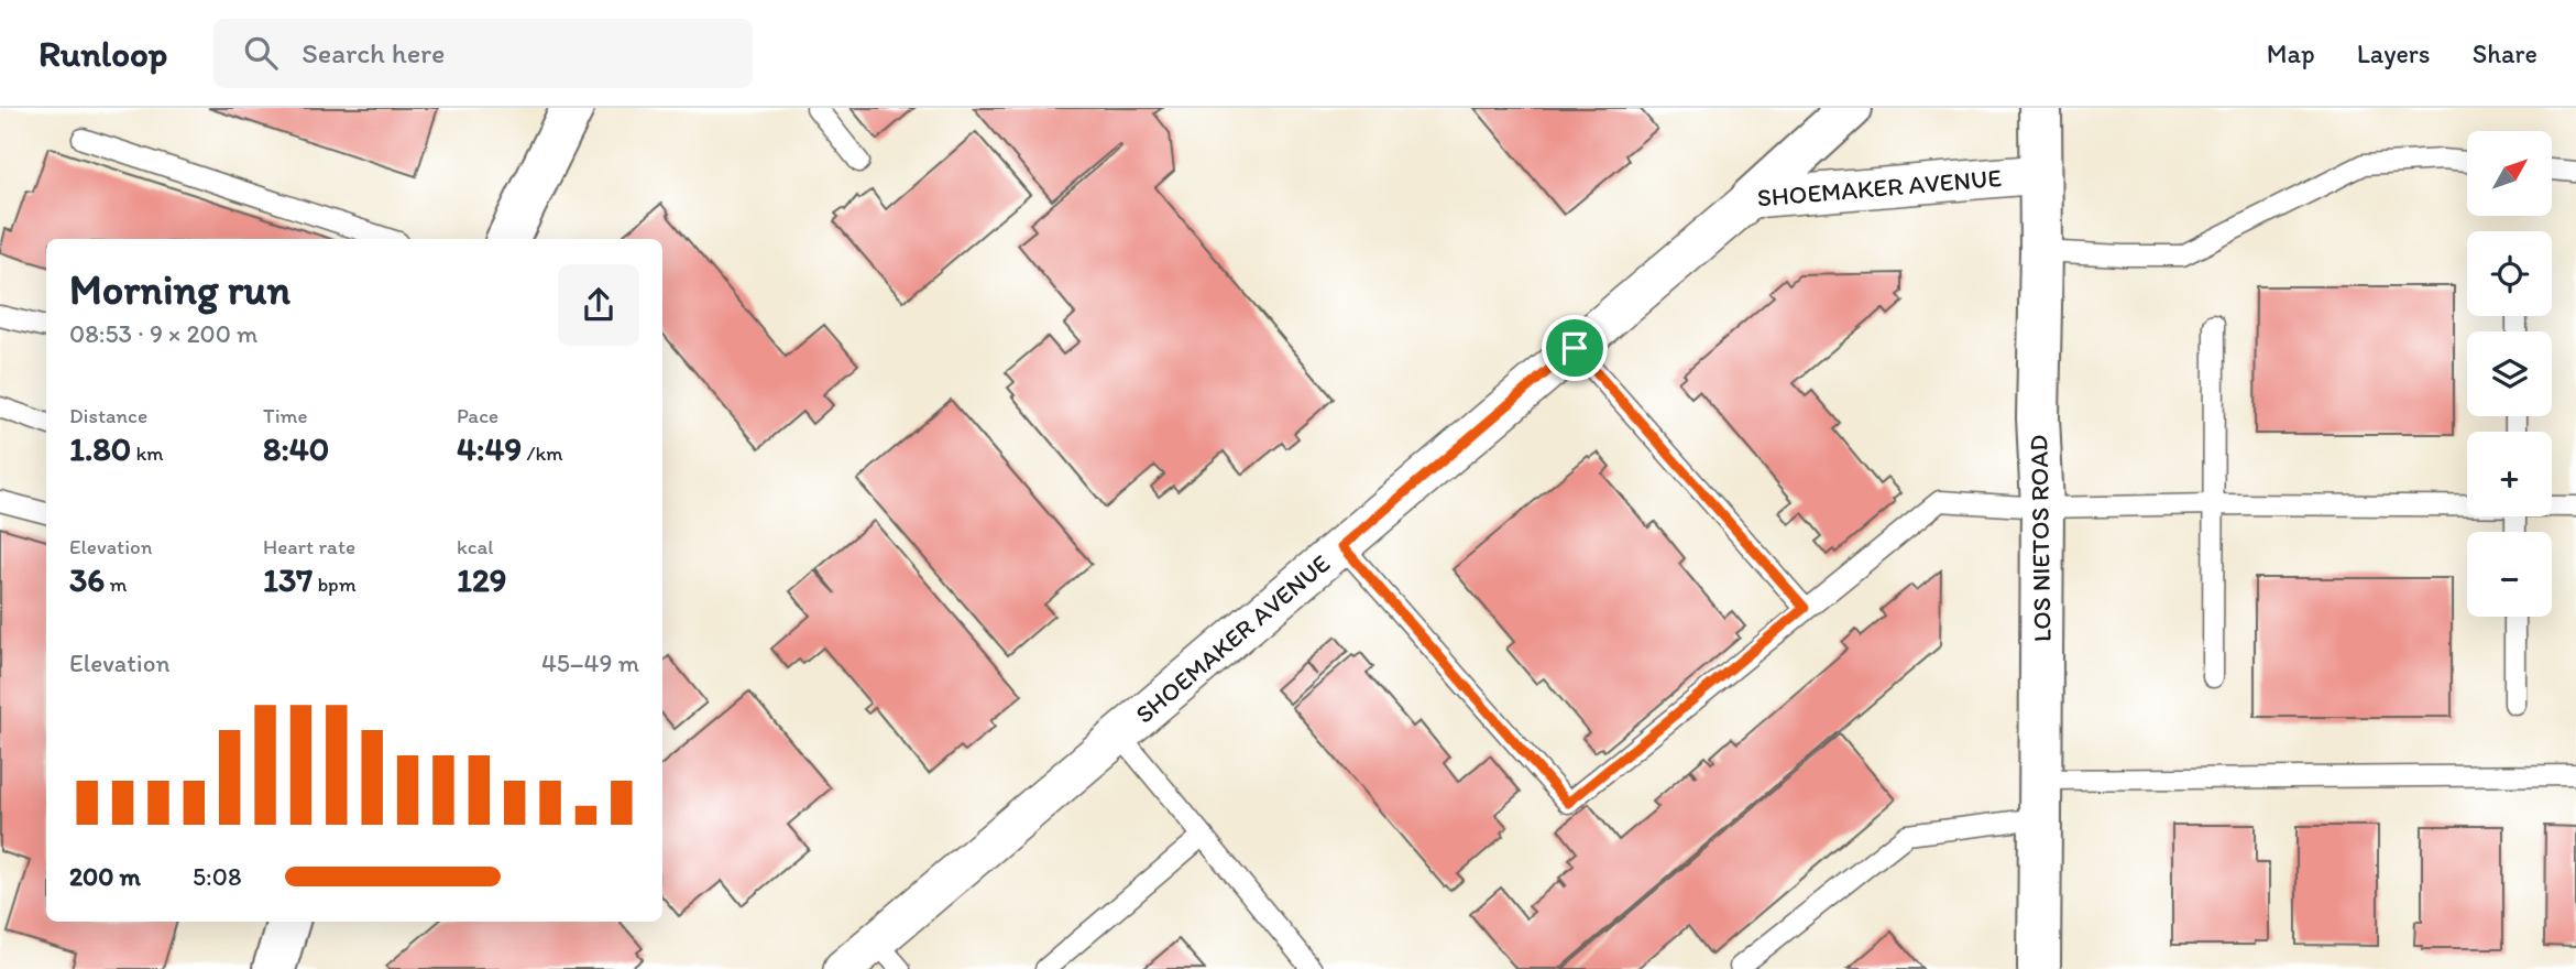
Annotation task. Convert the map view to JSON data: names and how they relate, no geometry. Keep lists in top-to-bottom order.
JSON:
{
  "streets": {
    "main road": ["LOS NIETOS ROAD"],
    "street": ["SHOEMAKER AVENUE"]
  },
  "crossings": [
    ["SHOEMAKER AVENUE", "LOS NIETOS ROAD"]
  ],
  "north": "top right",
  "page": {
    "header": "Runloop",
    "search": "Search here",
    "nav": ["Map", "Layers", "Share"],
    "map_buttons": ["+", "−"],
    "heading": ["Morning run", "08:53 · 9 × 200 m"],
    "stats": [
      ["Distance", "1.80 km"],
      ["Time", "8:40"],
      ["Pace", "4:49 /km"],
      ["Elevation", "36 m"],
      ["Heart rate", "137 bpm"],
      ["kcal", "129"]
    ],
    "chart": ["Elevation", "45–49 m"],
    "list": [
      {
        "name": "200 m",
        "note": "5:08"
      }
    ]
  }
}
